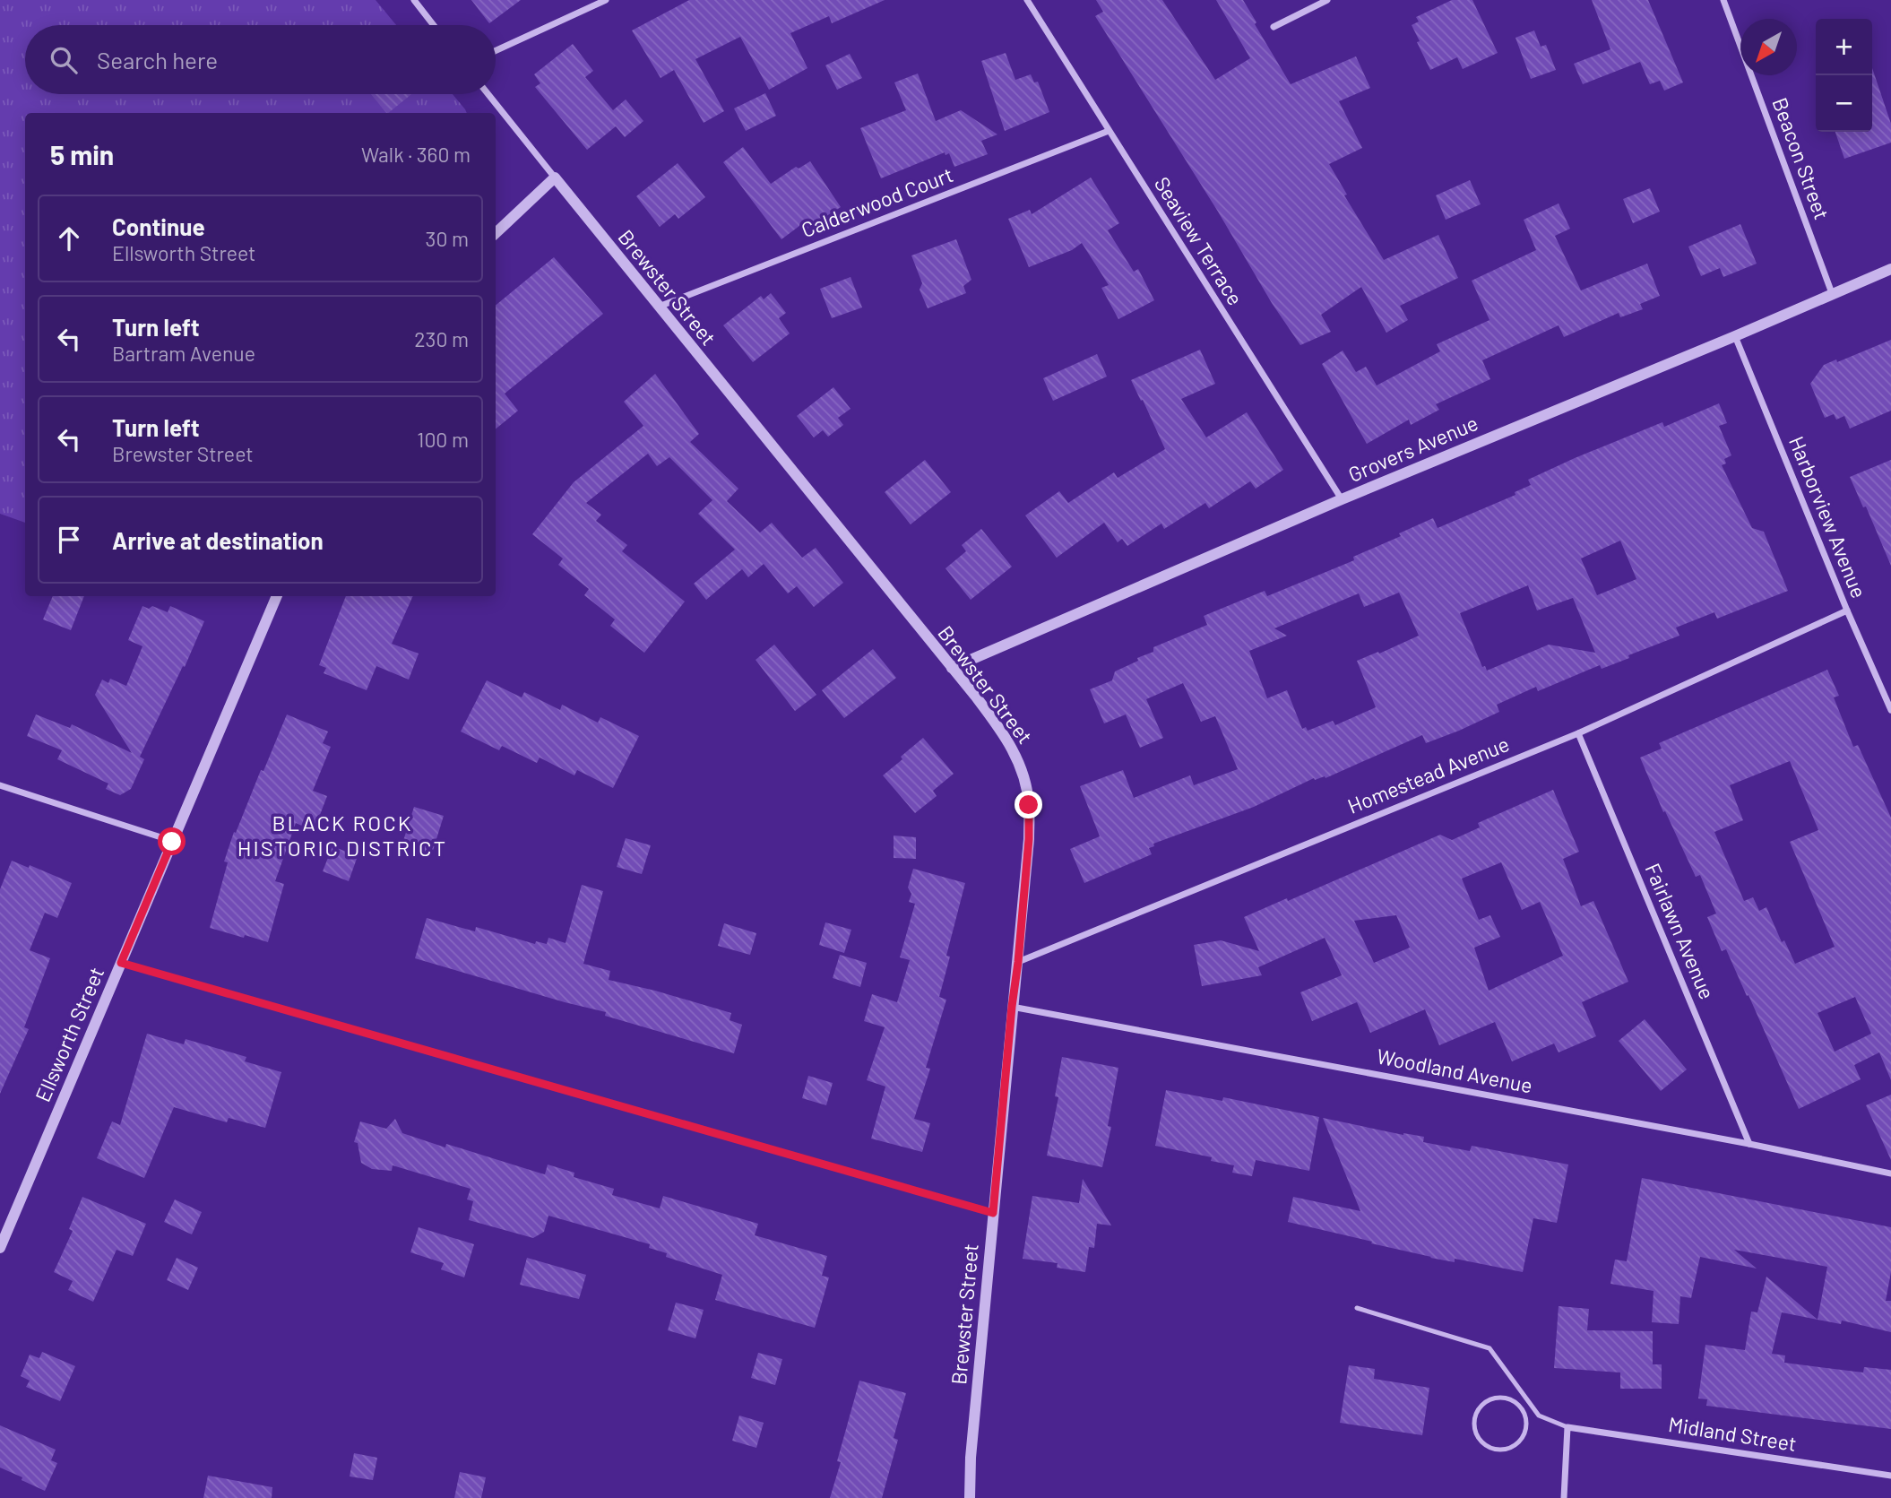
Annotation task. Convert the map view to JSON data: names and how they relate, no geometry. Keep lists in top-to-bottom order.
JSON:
{
  "streets": {
    "street": [
      "Beacon Street",
      "Calderwood Court",
      "Seaview Terrace",
      "Brewster Street",
      "Grovers Avenue",
      "Harborview Avenue",
      "Homestead Avenue",
      "Fairlawn Avenue",
      "Ellsworth Street",
      "Woodland Avenue",
      "Midland Street"
    ]
  },
  "crossings": [
    ["Beacon Street", "Grovers Avenue"],
    ["Calderwood Court", "Seaview Terrace"],
    ["Calderwood Court", "Brewster Street"],
    ["Seaview Terrace", "Grovers Avenue"],
    ["Brewster Street", "Grovers Avenue"],
    ["Brewster Street", "Homestead Avenue"],
    ["Brewster Street", "Woodland Avenue"],
    ["Grovers Avenue", "Harborview Avenue"],
    ["Harborview Avenue", "Homestead Avenue"],
    ["Homestead Avenue", "Fairlawn Avenue"],
    ["Fairlawn Avenue", "Woodland Avenue"]
  ],
  "districts": ["BLACK ROCK HISTORIC DISTRICT"],
  "north": "bottom left",
  "page": {
    "map_buttons": ["+", "−"],
    "search": "Search here",
    "heading": ["5 min", "Walk · 360 m"],
    "list": [
      ["Continue", "Ellsworth Street", "30 m"],
      ["Turn left", "Bartram Avenue", "230 m"],
      ["Turn left", "Brewster Street", "100 m"],
      "Arrive at destination"
    ]
  }
}
